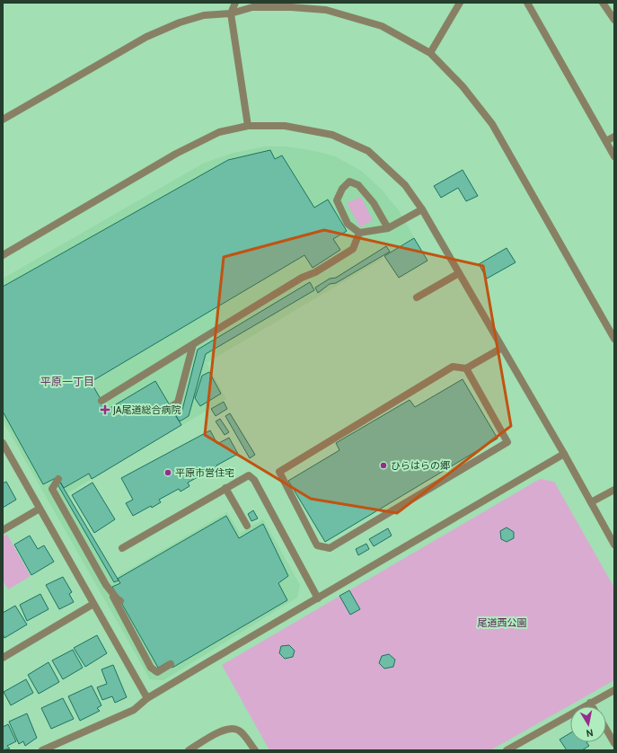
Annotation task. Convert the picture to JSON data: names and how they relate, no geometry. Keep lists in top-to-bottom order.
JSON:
{
  "districts": ["平原一丁目"],
  "parks": ["尾道西公園"],
  "places": {
    "health": ["JA尾道総合病院"],
    "other": ["ひらはらの郷", "平原市営住宅"]
  },
  "north": "bottom"
}
